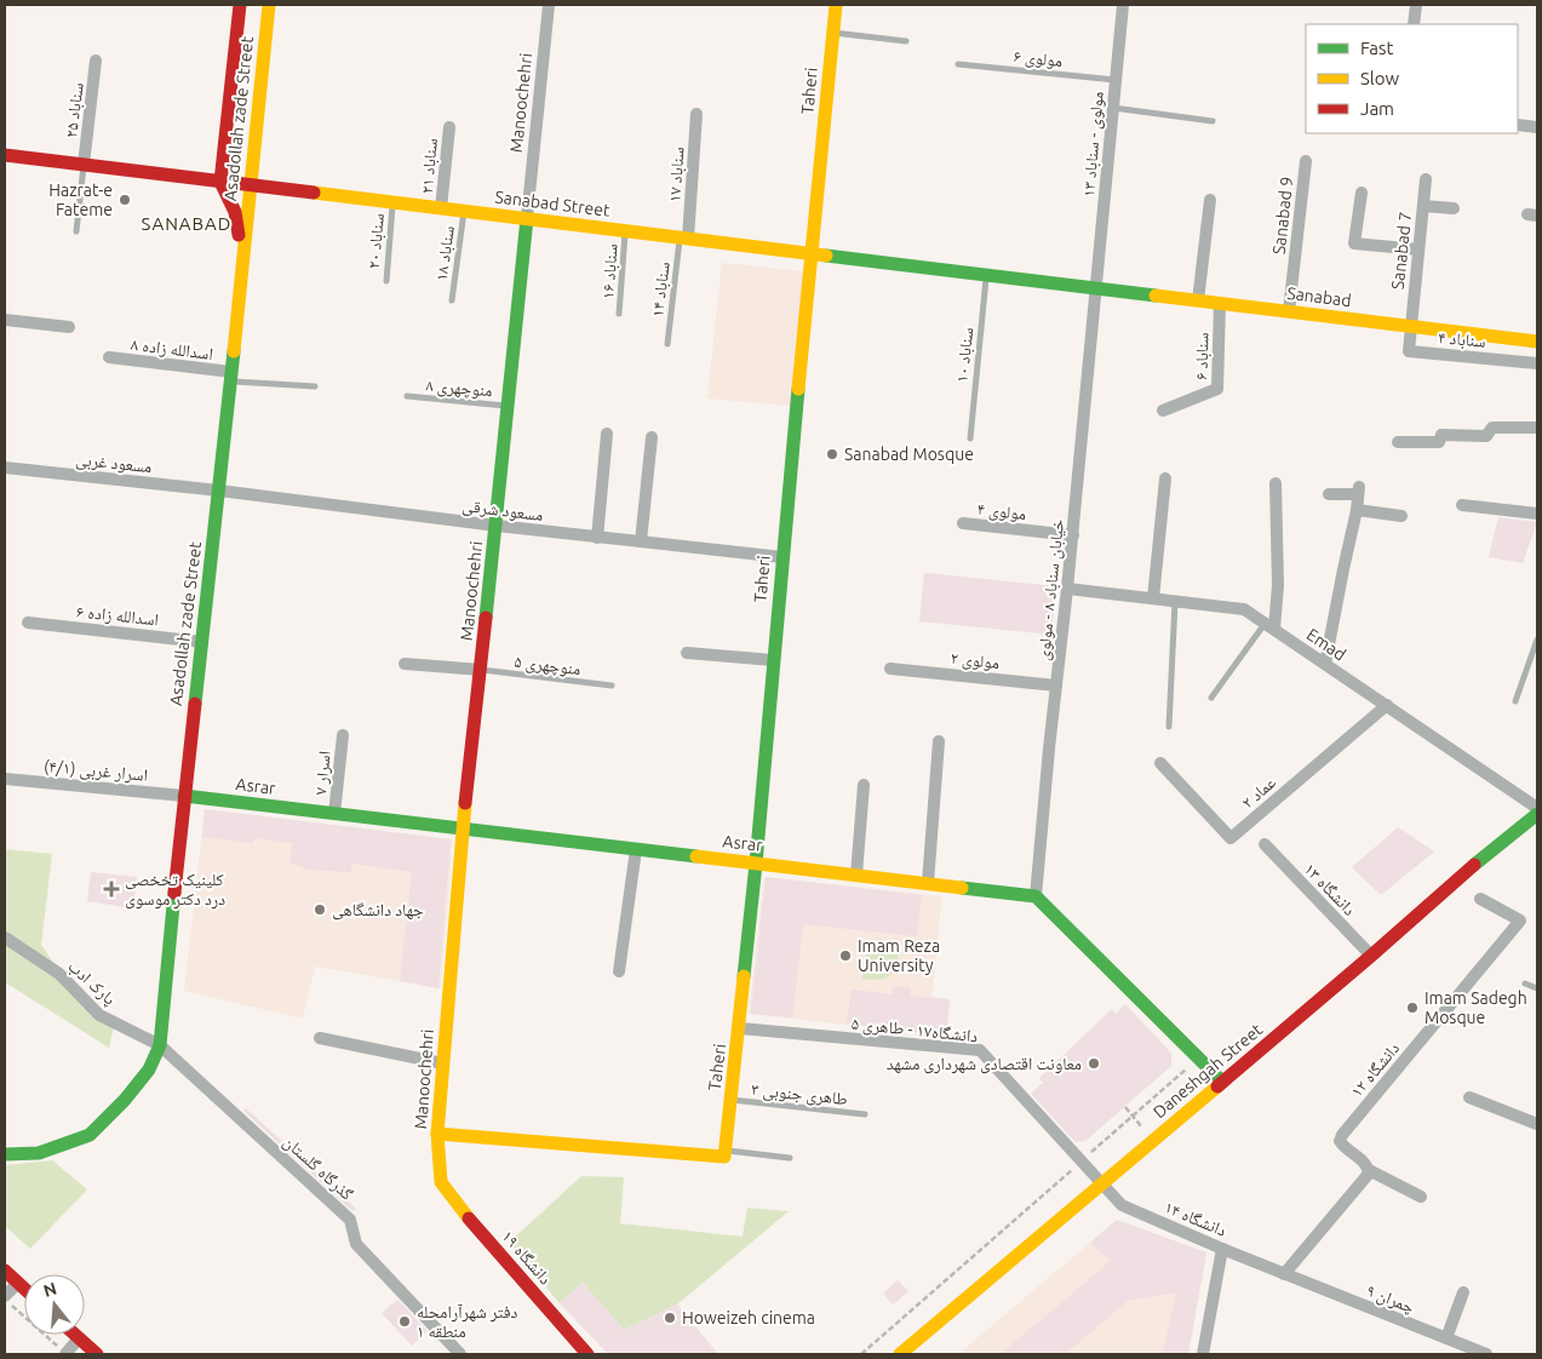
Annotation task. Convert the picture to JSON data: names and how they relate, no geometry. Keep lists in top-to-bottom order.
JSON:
{
  "streets": {
    "main road": [
      "Taheri",
      "Manoochehri",
      "Asadollah zade Street",
      "Sanabad Street",
      "Sanabad",
      "Asrar",
      "Daneshgah Street",
      "دانشگاه ۱۹"
    ],
    "street": [
      "سناباد ۲۵",
      "مولوی - سناباد ۱۳",
      "سناباد ۲۱",
      "سناباد ۱۷",
      "Sanabad 9",
      "Sanabad 7",
      "سناباد ۴",
      "اسدالله زاده ۸",
      "سناباد ۶",
      "مسعود غربی",
      "مسعود شرقی",
      "مولوی ۴",
      "خیابان سناباد ۸ - مولوی",
      "اسدالله زاده ۶",
      "Emad",
      "مولوی ۲",
      "اسرار غربی (۴/۱)",
      "اسرار ۷",
      "عماد ۲",
      "دانشگاه ۱۳",
      "پارک ادب",
      "دانشگاه۱۷ - طاهری ۵",
      "دانشگاه ۱۲",
      "گذرگاه گلستان",
      "دانشگاه ۱۴",
      "چمران ۹"
    ],
    "lane": [
      "مولوی ۶",
      "سناباد ۲۰",
      "سناباد ۱۸",
      "سناباد ۱۶",
      "سناباد ۱۴",
      "سناباد ۱۰",
      "منوچهری ۸",
      "منوچهری ۵",
      "طاهری جنوبی ۳"
    ]
  },
  "crossings": [
    ["مولوی ۶", "مولوی - سناباد ۱۳"],
    ["Taheri", "Sanabad Street"],
    ["Taheri", "مسعود شرقی"],
    ["Taheri", "Asrar"],
    ["Taheri", "دانشگاه۱۷ - طاهری ۵"],
    ["Taheri", "طاهری جنوبی ۳"],
    ["Manoochehri", "Sanabad Street"],
    ["Manoochehri", "منوچهری ۸"],
    ["Manoochehri", "مسعود شرقی"],
    ["Manoochehri", "منوچهری ۵"],
    ["Manoochehri", "Asrar"],
    ["Manoochehri", "دانشگاه ۱۹"],
    ["سناباد ۲۵", "Sanabad Street"],
    ["Asadollah zade Street", "Sanabad Street"],
    ["Asadollah zade Street", "اسدالله زاده ۸"],
    ["Asadollah zade Street", "مسعود غربی"],
    ["Asadollah zade Street", "مسعود شرقی"],
    ["Asadollah zade Street", "اسدالله زاده ۶"],
    ["Asadollah zade Street", "اسرار غربی (۴/۱)"],
    ["Asadollah zade Street", "Asrar"],
    ["Asadollah zade Street", "پارک ادب"],
    ["Asadollah zade Street", "گذرگاه گلستان"],
    ["مولوی - سناباد ۱۳", "Sanabad Street"],
    ["مولوی - سناباد ۱۳", "Sanabad"],
    ["مولوی - سناباد ۱۳", "خیابان سناباد ۸ - مولوی"],
    ["سناباد ۲۱", "Sanabad Street"],
    ["سناباد ۱۷", "Sanabad Street"],
    ["سناباد ۱۷", "سناباد ۱۴"],
    ["Sanabad Street", "سناباد ۲۰"],
    ["Sanabad Street", "سناباد ۱۸"],
    ["Sanabad Street", "سناباد ۱۶"],
    ["Sanabad Street", "سناباد ۱۴"],
    ["Sanabad Street", "Sanabad"],
    ["Sanabad Street", "سناباد ۱۰"],
    ["Sanabad Street", "خیابان سناباد ۸ - مولوی"],
    ["Sanabad 9", "Sanabad"],
    ["Sanabad 7", "Sanabad"],
    ["Sanabad 7", "سناباد ۴"],
    ["Sanabad", "سناباد ۴"],
    ["Sanabad", "سناباد ۶"],
    ["Sanabad", "خیابان سناباد ۸ - مولوی"],
    ["مسعود غربی", "مسعود شرقی"],
    ["مولوی ۴", "خیابان سناباد ۸ - مولوی"],
    ["خیابان سناباد ۸ - مولوی", "Emad"],
    ["خیابان سناباد ۸ - مولوی", "مولوی ۲"],
    ["خیابان سناباد ۸ - مولوی", "Asrar"],
    ["Emad", "عماد ۲"],
    ["اسرار غربی (۴/۱)", "Asrar"],
    ["اسرار ۷", "Asrar"],
    ["دانشگاه ۱۳", "Daneshgah Street"],
    ["پارک ادب", "گذرگاه گلستان"],
    ["دانشگاه۱۷ - طاهری ۵", "Daneshgah Street"],
    ["دانشگاه۱۷ - طاهری ۵", "دانشگاه ۱۴"],
    ["Daneshgah Street", "دانشگاه ۱۴"],
    ["دانشگاه ۱۴", "چمران ۹"]
  ],
  "districts": ["SANABAD"],
  "places": {
    "other": [
      "Hazrat-e Fateme",
      "Sanabad Mosque",
      "جهاد دانشگاهی",
      "Imam Reza University",
      "Imam Sadegh Mosque",
      "معاونت اقتصادی شهرداری مشهد",
      "Howeizeh cinema",
      "دفتر شهرآرامحله منطقه ۱"
    ],
    "health": ["کلینیک تخخصی درد دکتر موسوی"]
  },
  "legend": ["Fast", "Slow", "Jam"],
  "north": "top"
}
